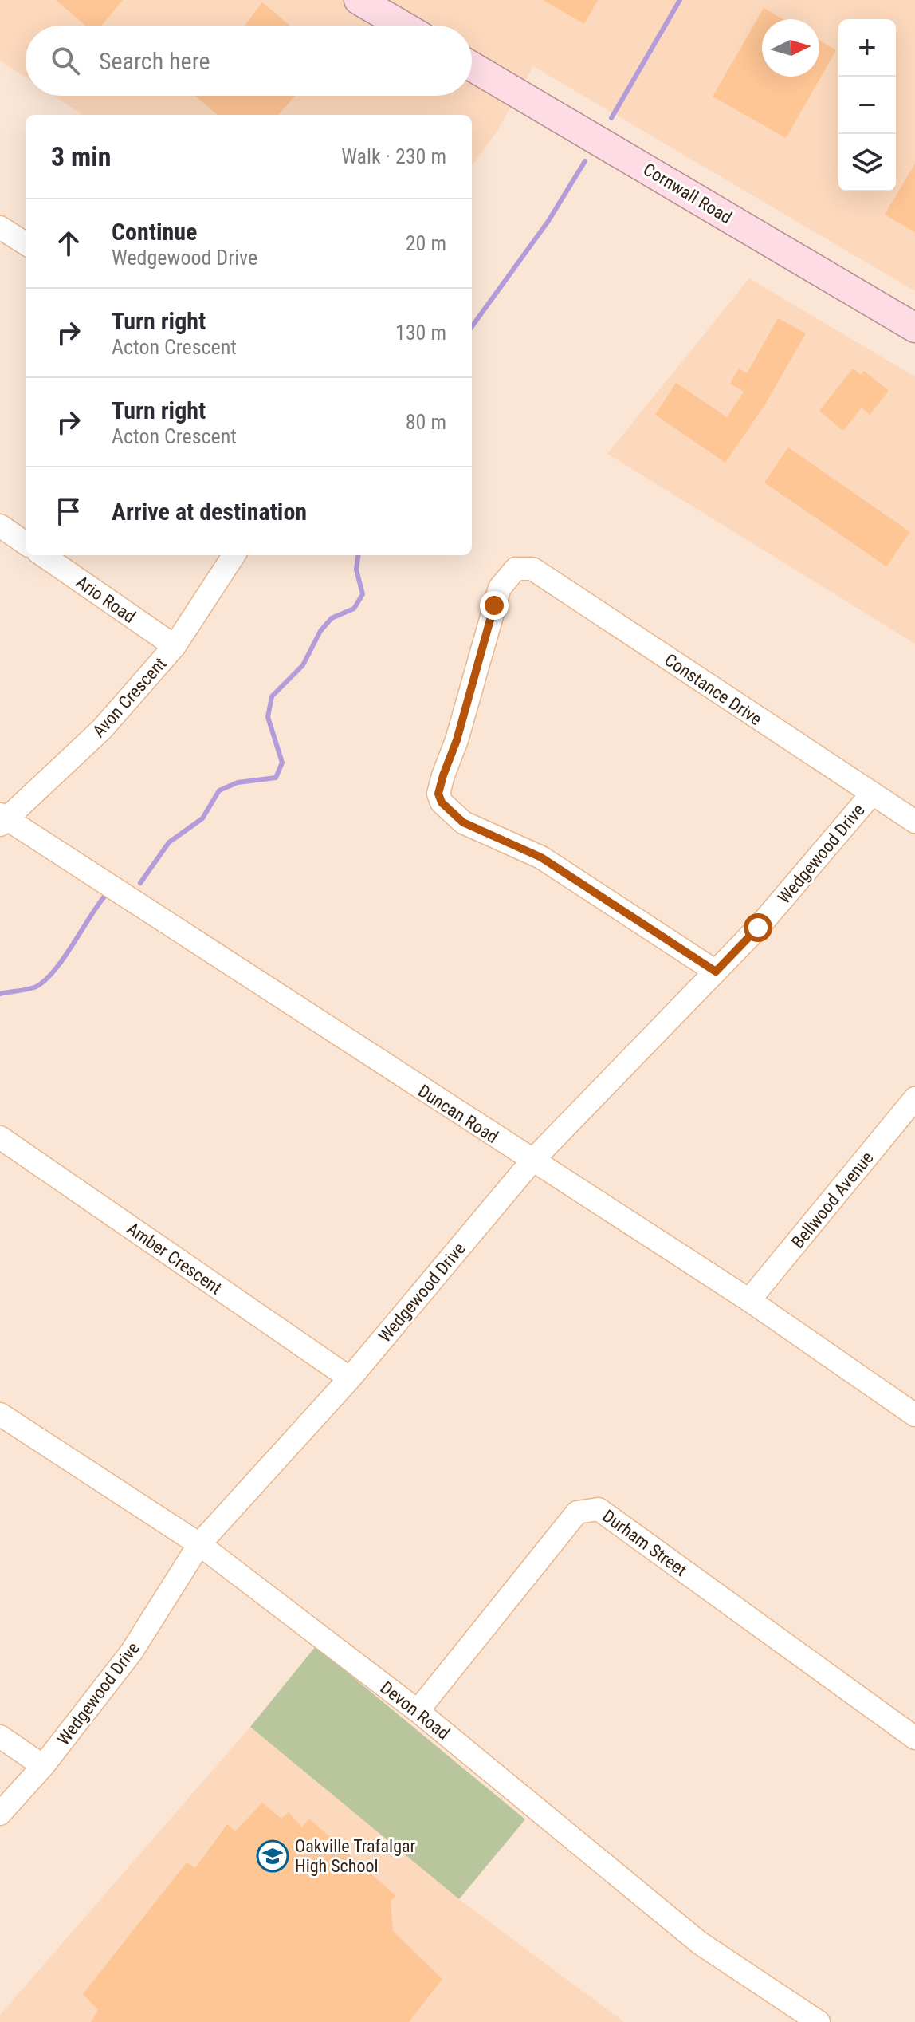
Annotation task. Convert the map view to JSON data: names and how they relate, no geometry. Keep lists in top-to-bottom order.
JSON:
{
  "streets": {
    "main road": ["Cornwall Road"],
    "street": [
      "Ario Road",
      "Constance Drive",
      "Avon Crescent",
      "Wedgewood Drive",
      "Duncan Road",
      "Bellwood Avenue",
      "Amber Crescent",
      "Durham Street",
      "Devon Road"
    ]
  },
  "crossings": [
    ["Ario Road", "Avon Crescent"],
    ["Constance Drive", "Wedgewood Drive"],
    ["Avon Crescent", "Duncan Road"],
    ["Wedgewood Drive", "Duncan Road"],
    ["Wedgewood Drive", "Amber Crescent"],
    ["Wedgewood Drive", "Devon Road"],
    ["Duncan Road", "Bellwood Avenue"],
    ["Durham Street", "Devon Road"]
  ],
  "places": {
    "school or university": ["Oakville Trafalgar High School"]
  },
  "north": "right",
  "page": {
    "map_buttons": ["+", "−"],
    "search": "Search here",
    "heading": ["3 min", "Walk · 230 m"],
    "list": [
      ["Continue", "Wedgewood Drive", "20 m"],
      ["Turn right", "Acton Crescent", "130 m"],
      ["Turn right", "Acton Crescent", "80 m"],
      "Arrive at destination"
    ]
  }
}
